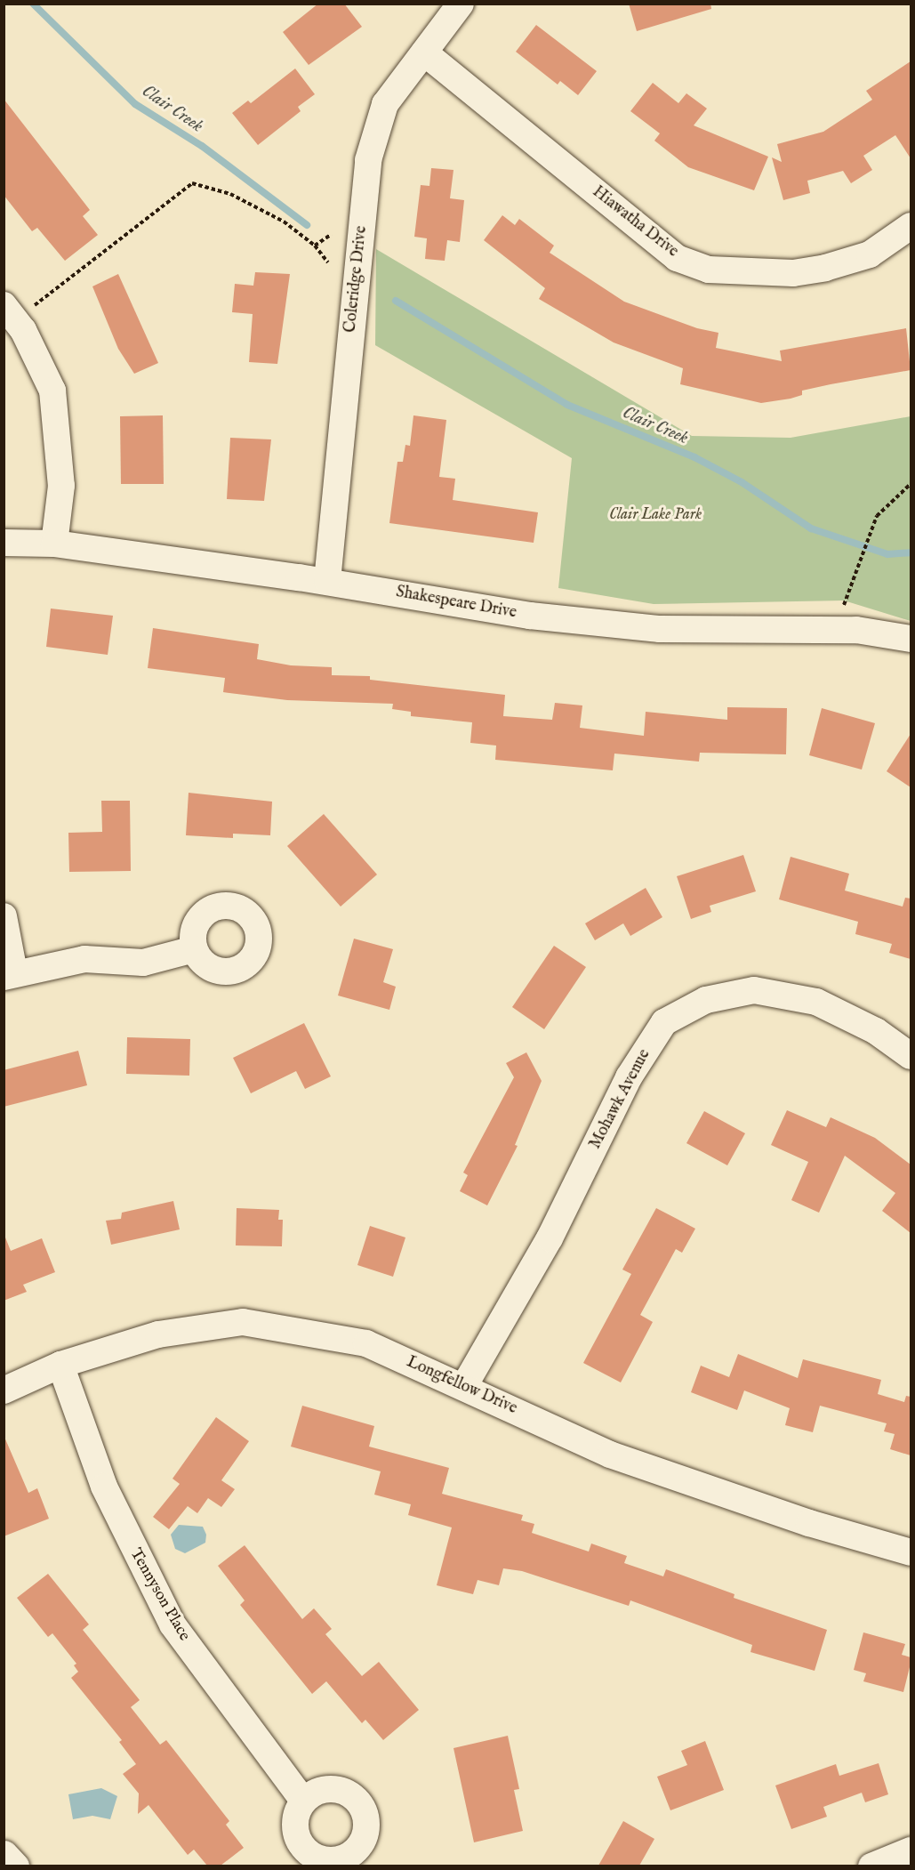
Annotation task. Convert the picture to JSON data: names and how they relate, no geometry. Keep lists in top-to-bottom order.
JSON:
{
  "streets": {
    "street": [
      "Hiawatha Drive",
      "Coleridge Drive",
      "Shakespeare Drive",
      "Mohawk Avenue",
      "Longfellow Drive",
      "Tennyson Place"
    ]
  },
  "crossings": [
    ["Hiawatha Drive", "Coleridge Drive"],
    ["Coleridge Drive", "Shakespeare Drive"],
    ["Mohawk Avenue", "Longfellow Drive"],
    ["Longfellow Drive", "Tennyson Place"]
  ],
  "water": ["Clair Creek"],
  "parks": ["Clair Lake Park"]
}
